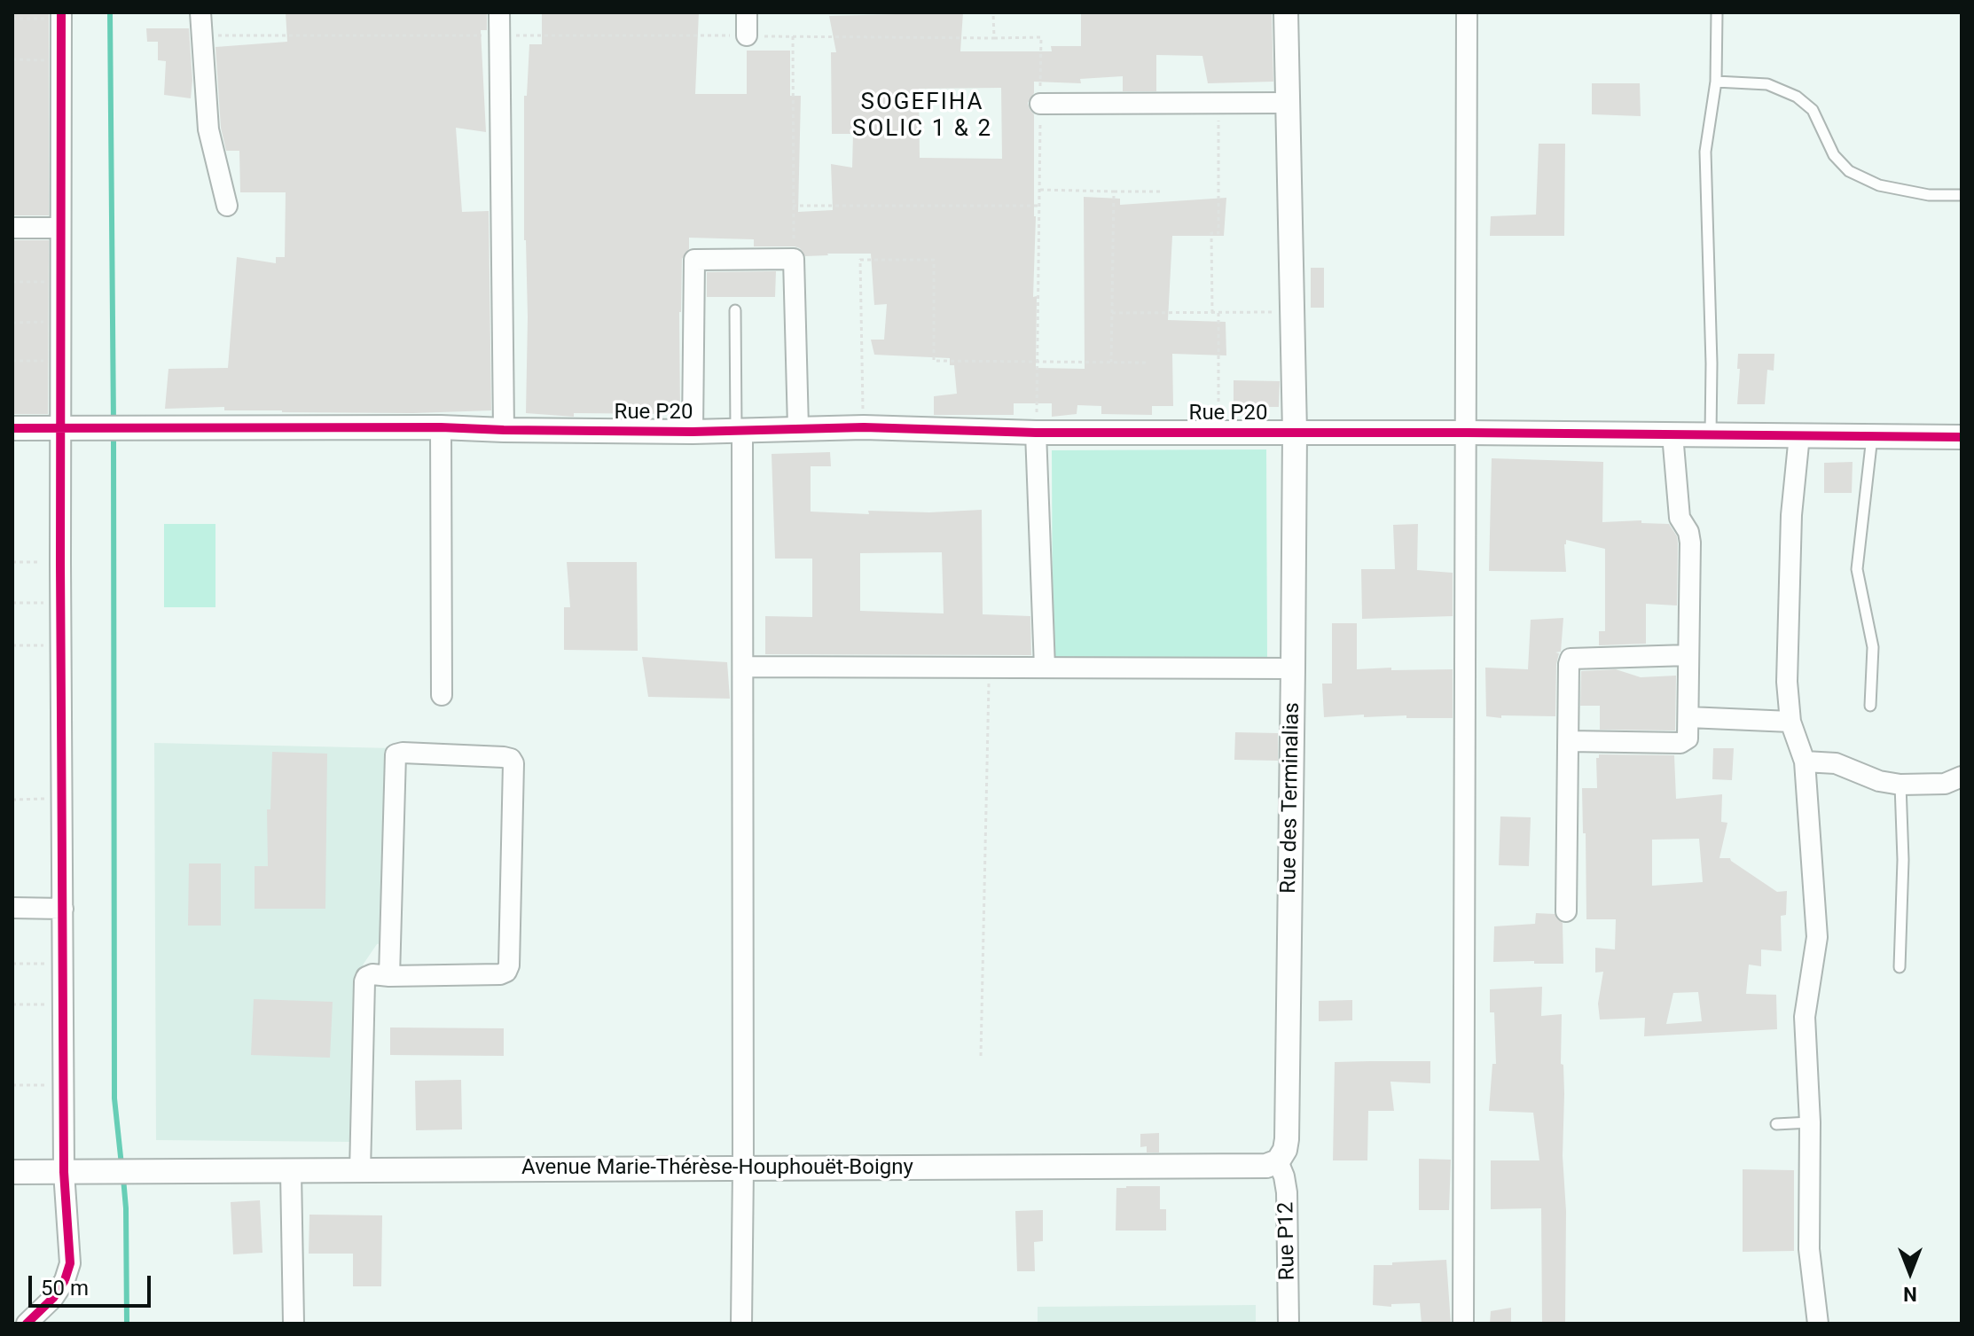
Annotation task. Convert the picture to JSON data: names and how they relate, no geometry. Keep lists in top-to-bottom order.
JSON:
{
  "streets": {
    "street": [
      "Rue P20",
      "Rue des Terminalias",
      "Avenue Marie-Thérèse-Houphouët-Boigny",
      "Rue P12"
    ]
  },
  "crossings": [
    ["Rue P20", "Rue des Terminalias"],
    ["Rue des Terminalias", "Avenue Marie-Thérèse-Houphouët-Boigny"],
    ["Rue des Terminalias", "Rue P12"],
    ["Avenue Marie-Thérèse-Houphouët-Boigny", "Rue P12"]
  ],
  "districts": ["SOGEFIHA SOLIC 1 & 2"],
  "scale_bar": "50 m",
  "north": "bottom"
}
